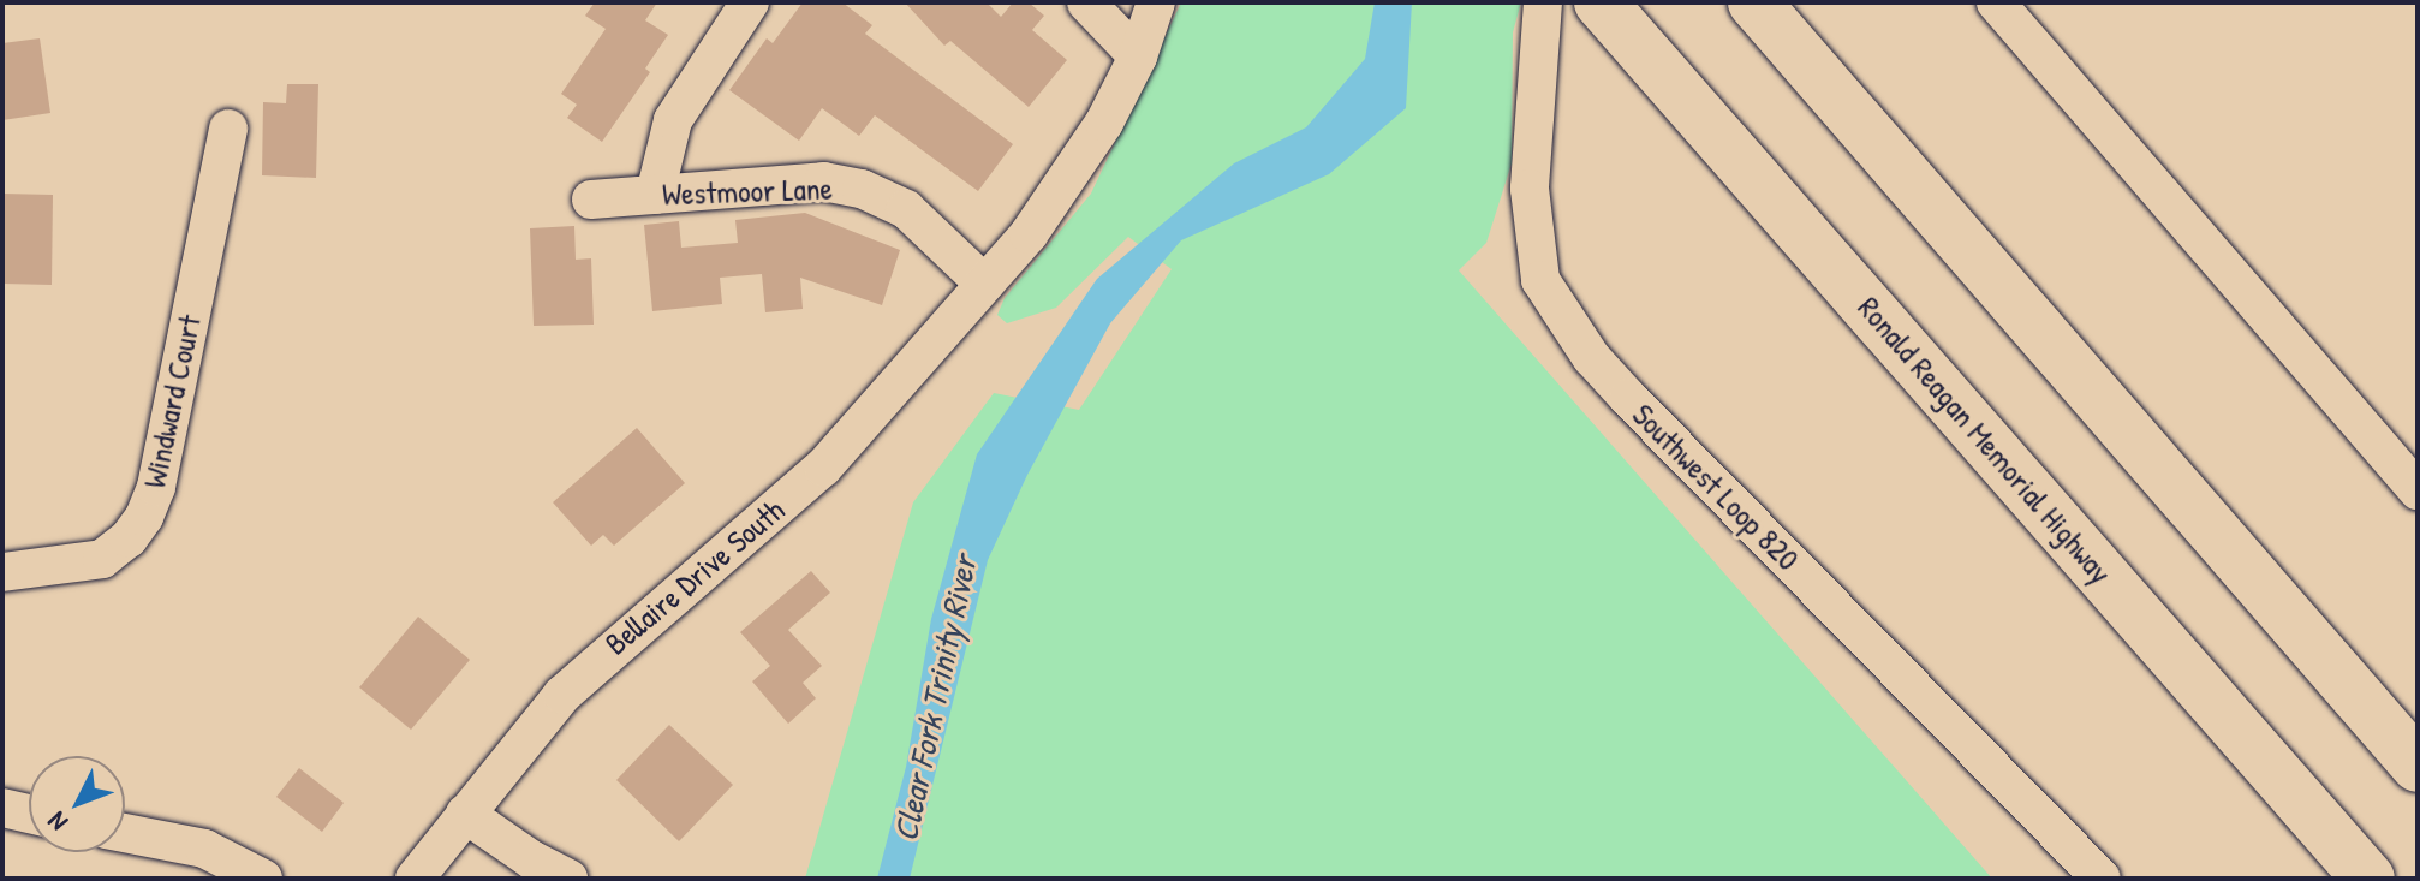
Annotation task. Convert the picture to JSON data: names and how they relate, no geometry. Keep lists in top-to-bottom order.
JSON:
{
  "streets": {
    "highway": ["Ronald Reagan Memorial Highway"],
    "street": [
      "Westmoor Lane",
      "Windward Court",
      "Southwest Loop 820",
      "Bellaire Drive South"
    ]
  },
  "crossings": [
    ["Westmoor Lane", "Bellaire Drive South"]
  ],
  "water": ["Clear Fork Trinity River"],
  "north": "bottom left"
}
